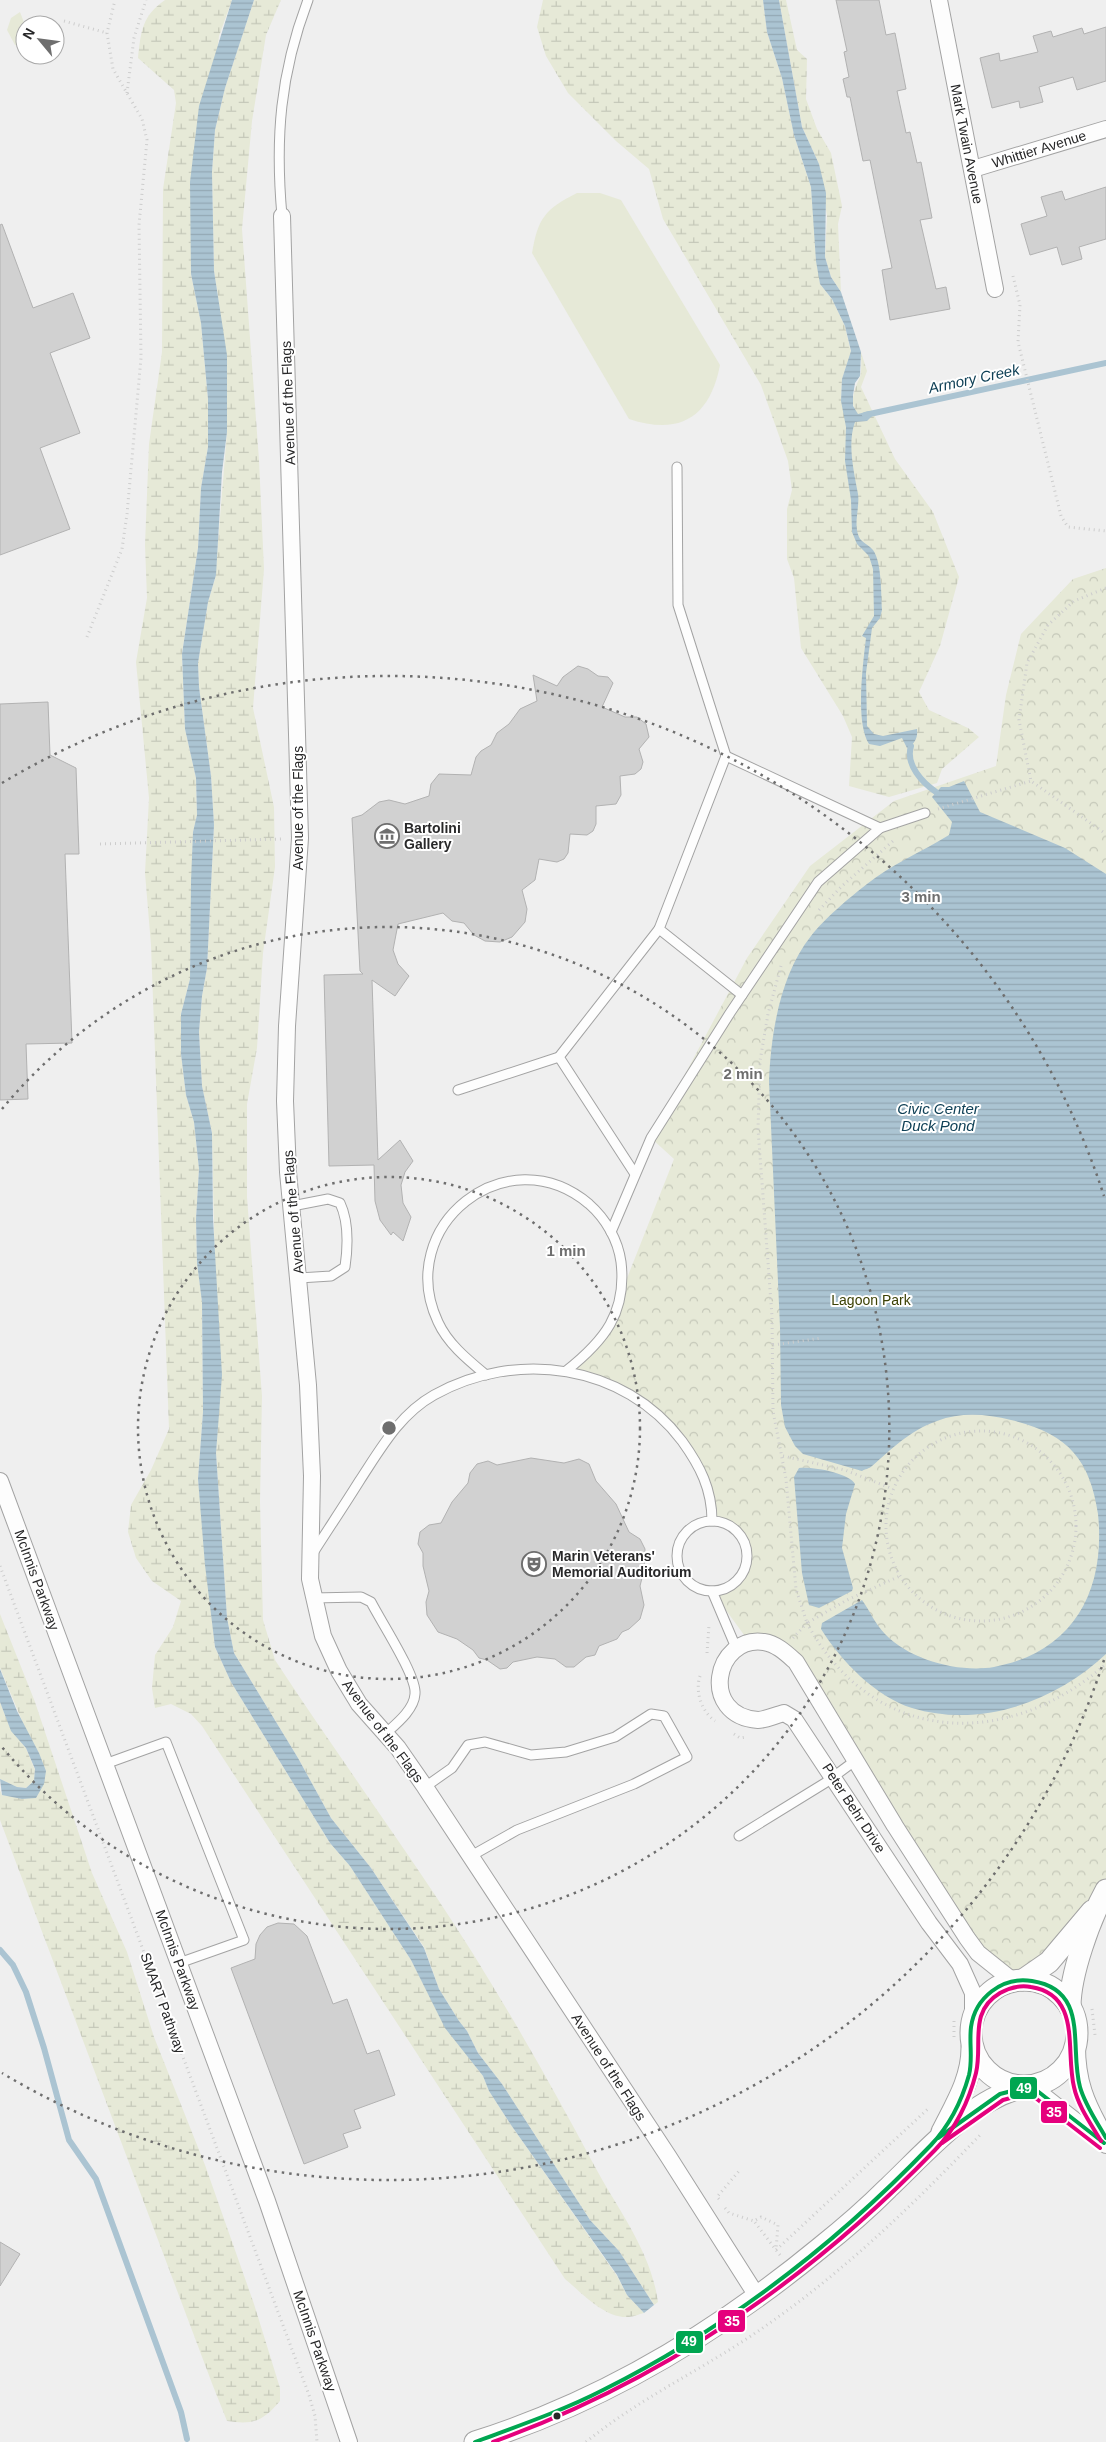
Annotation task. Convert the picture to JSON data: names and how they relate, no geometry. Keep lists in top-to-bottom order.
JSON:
{
  "streets": {
    "street": [
      "Mark Twain Avenue",
      "Whittier Avenue",
      "Avenue of the Flags",
      "McInnis Parkway",
      "Peter Behr Drive"
    ],
    "path": ["SMART Pathway"]
  },
  "crossings": [
    ["Mark Twain Avenue", "Whittier Avenue"]
  ],
  "water": ["Armory Creek", "Civic Center Duck Pond"],
  "parks": ["Lagoon Park"],
  "places": {
    "museum": ["Bartolini Gallery"],
    "theatre": ["Marin Veterans' Memorial Auditorium"]
  },
  "lines": ["transit line 49", "transit line 35"],
  "north": "top left",
  "rings": ["3 min", "2 min", "1 min"]
}
